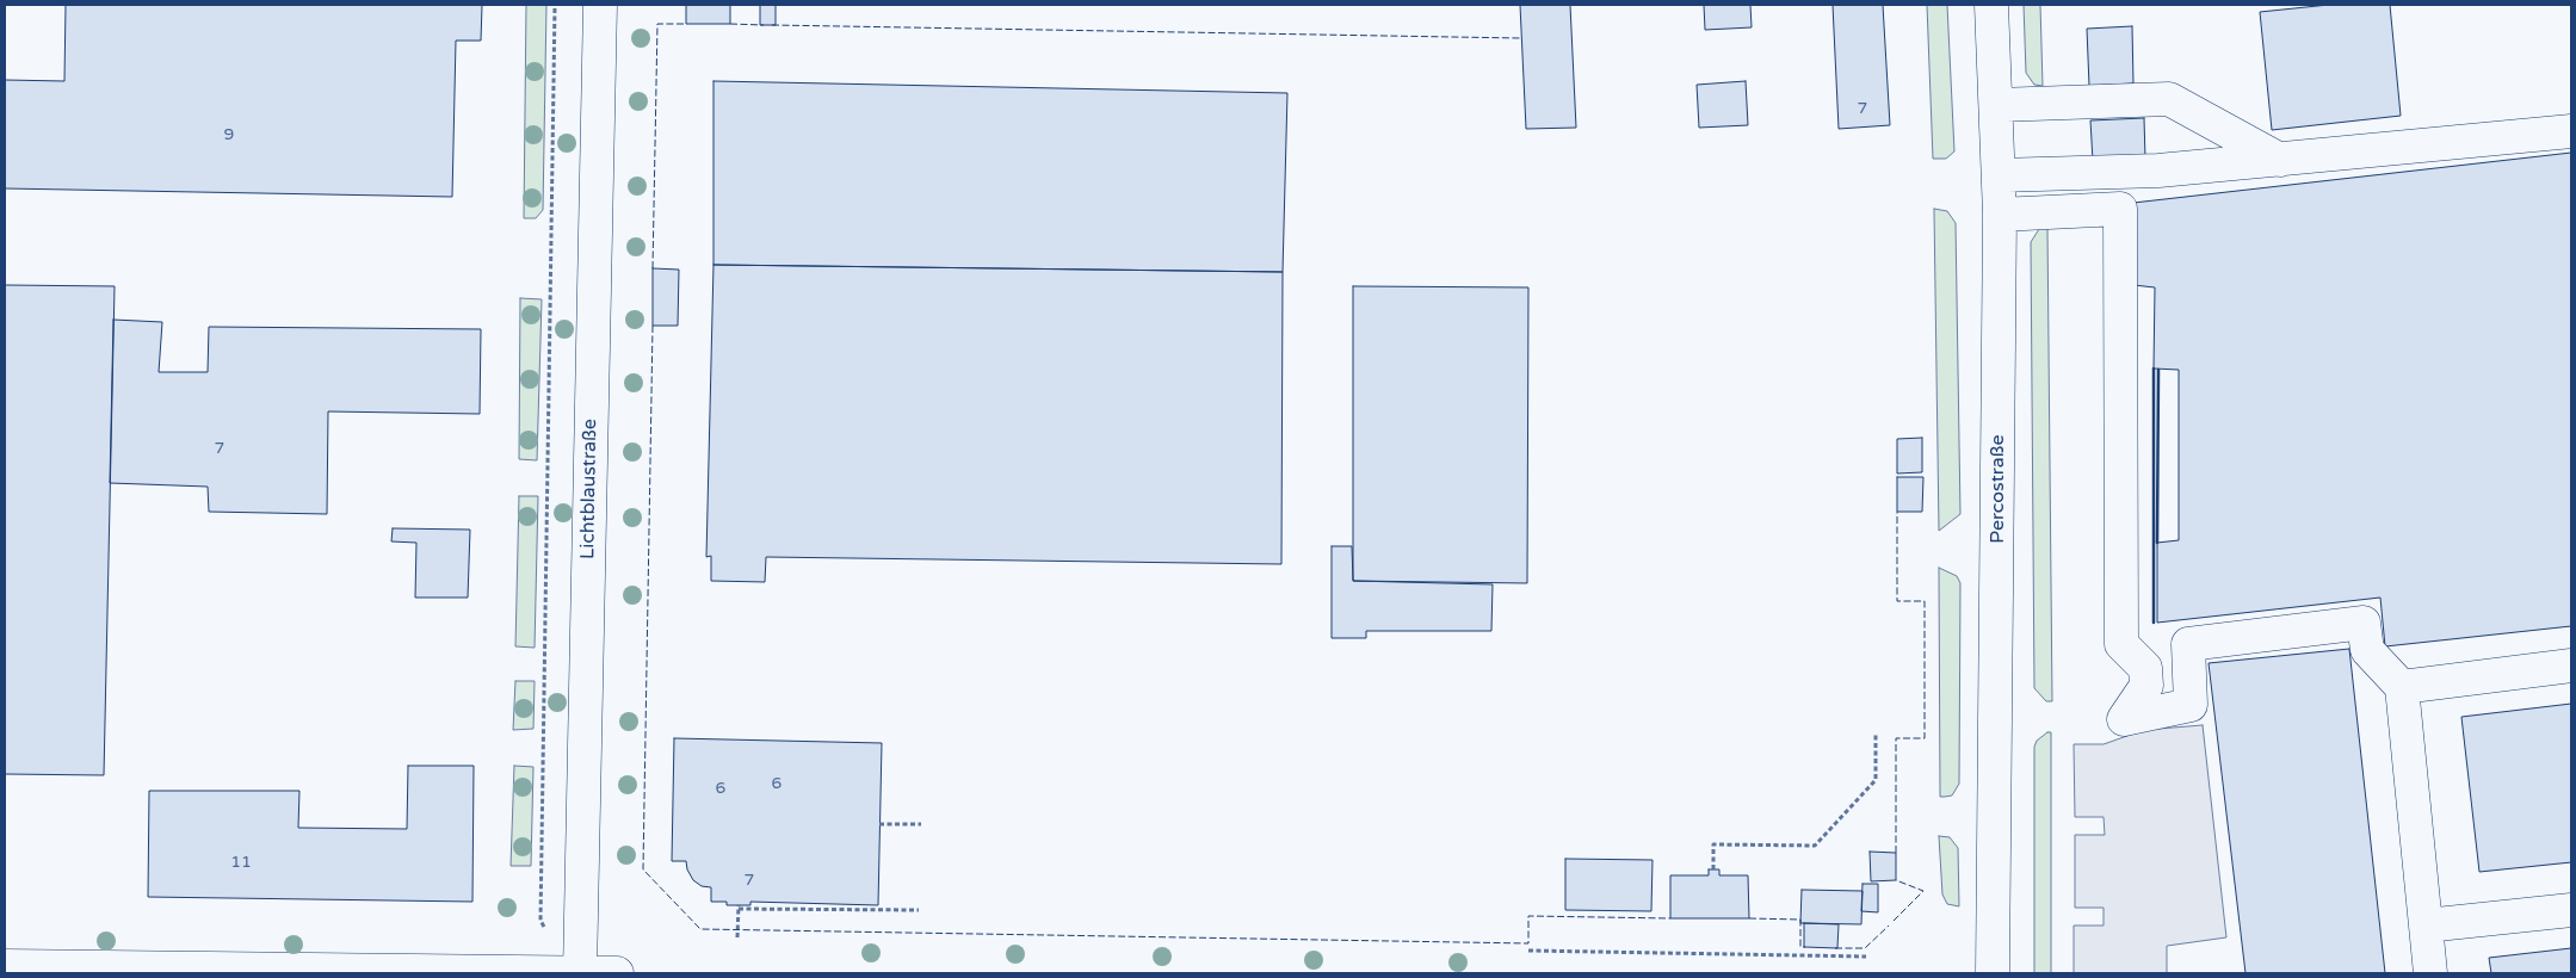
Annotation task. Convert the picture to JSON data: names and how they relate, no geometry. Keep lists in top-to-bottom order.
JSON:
{
  "streets": {
    "street": ["Lichtblaustraße", "Percostraße"]
  },
  "house_numbers": [
    "7",
    "9",
    "7",
    "6",
    "6",
    "11",
    "7"
  ]
}
